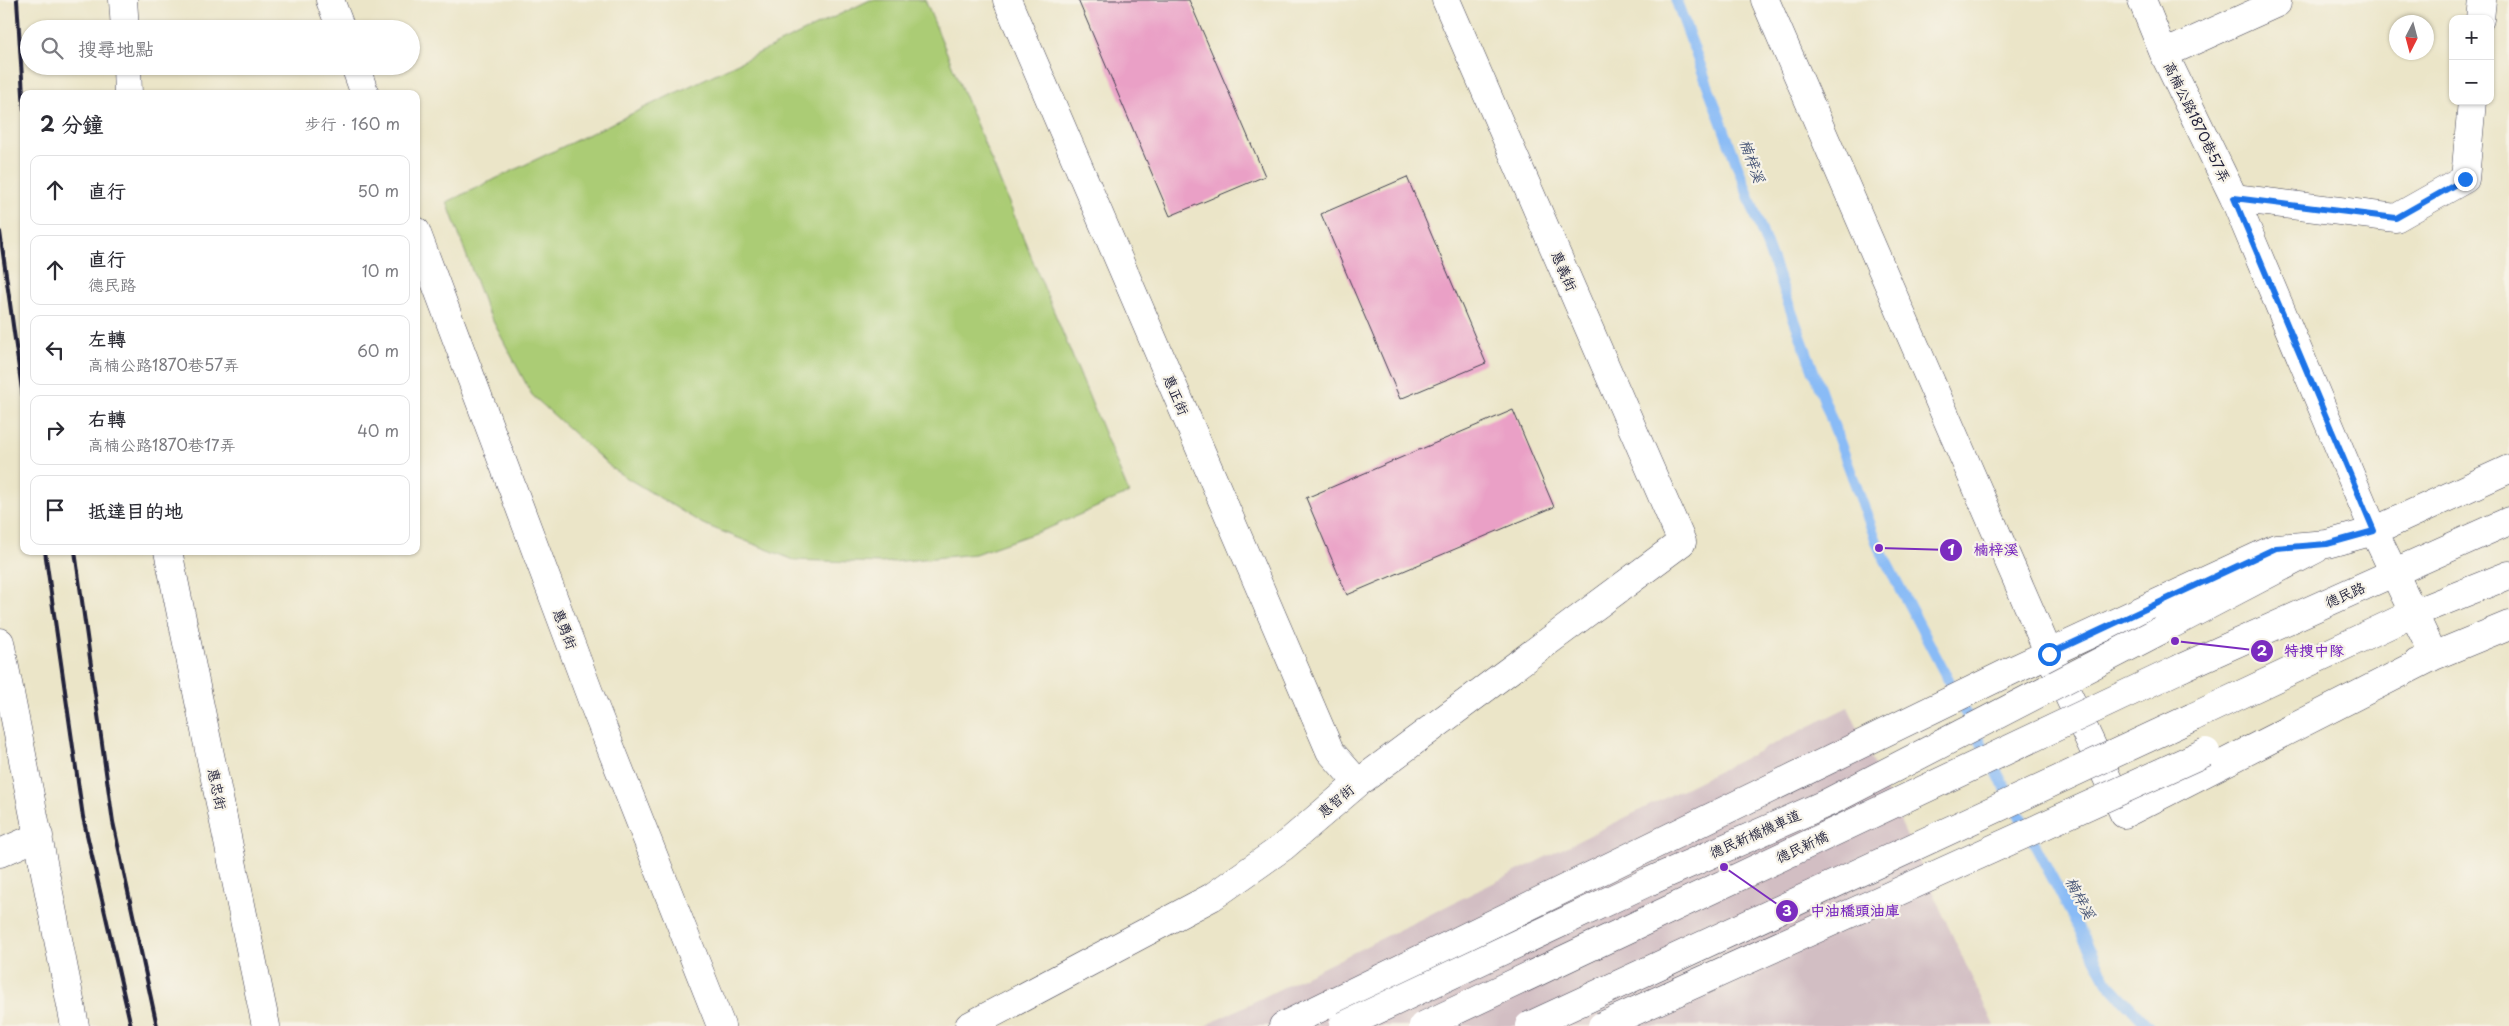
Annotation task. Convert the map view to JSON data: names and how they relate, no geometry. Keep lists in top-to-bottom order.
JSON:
{
  "streets": {
    "street": [
      "高楠公路1870巷57弄",
      "惠義街",
      "惠正街",
      "德民路",
      "惠勇街",
      "惠忠街",
      "惠智街",
      "德民新橋機車道",
      "德民新橋"
    ]
  },
  "crossings": [
    ["高楠公路1870巷57弄", "德民路"],
    ["惠義街", "惠智街"],
    ["惠正街", "惠智街"],
    ["德民路", "德民新橋"]
  ],
  "water": ["楠梓溪"],
  "places": ["楠梓溪", "特搜中隊", "中油橋頭油庫"],
  "north": "bottom",
  "page": {
    "map_buttons": ["+", "−"],
    "search": "搜尋地點",
    "heading": ["2 分鐘", "步行 · 160 m"],
    "list": [
      ["直行", "50 m"],
      ["直行", "德民路", "10 m"],
      ["左轉", "高楠公路1870巷57弄", "60 m"],
      ["右轉", "高楠公路1870巷17弄", "40 m"],
      "抵達目的地"
    ]
  }
}
